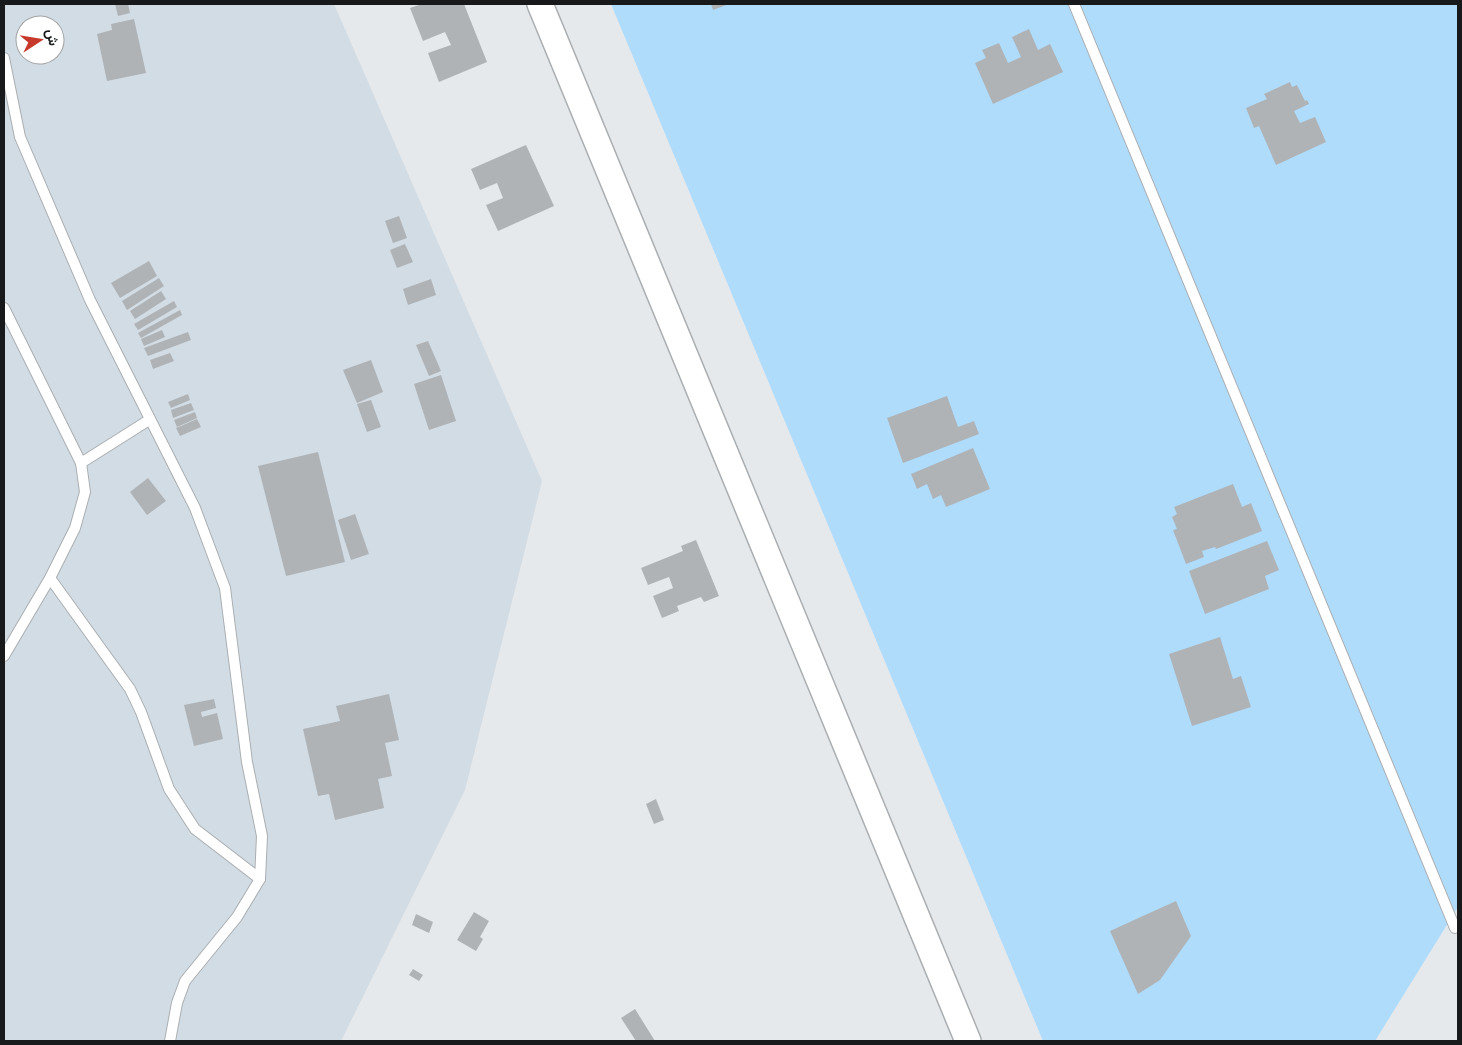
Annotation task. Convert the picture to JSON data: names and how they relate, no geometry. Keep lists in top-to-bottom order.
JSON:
{
  "north": "right"
}
